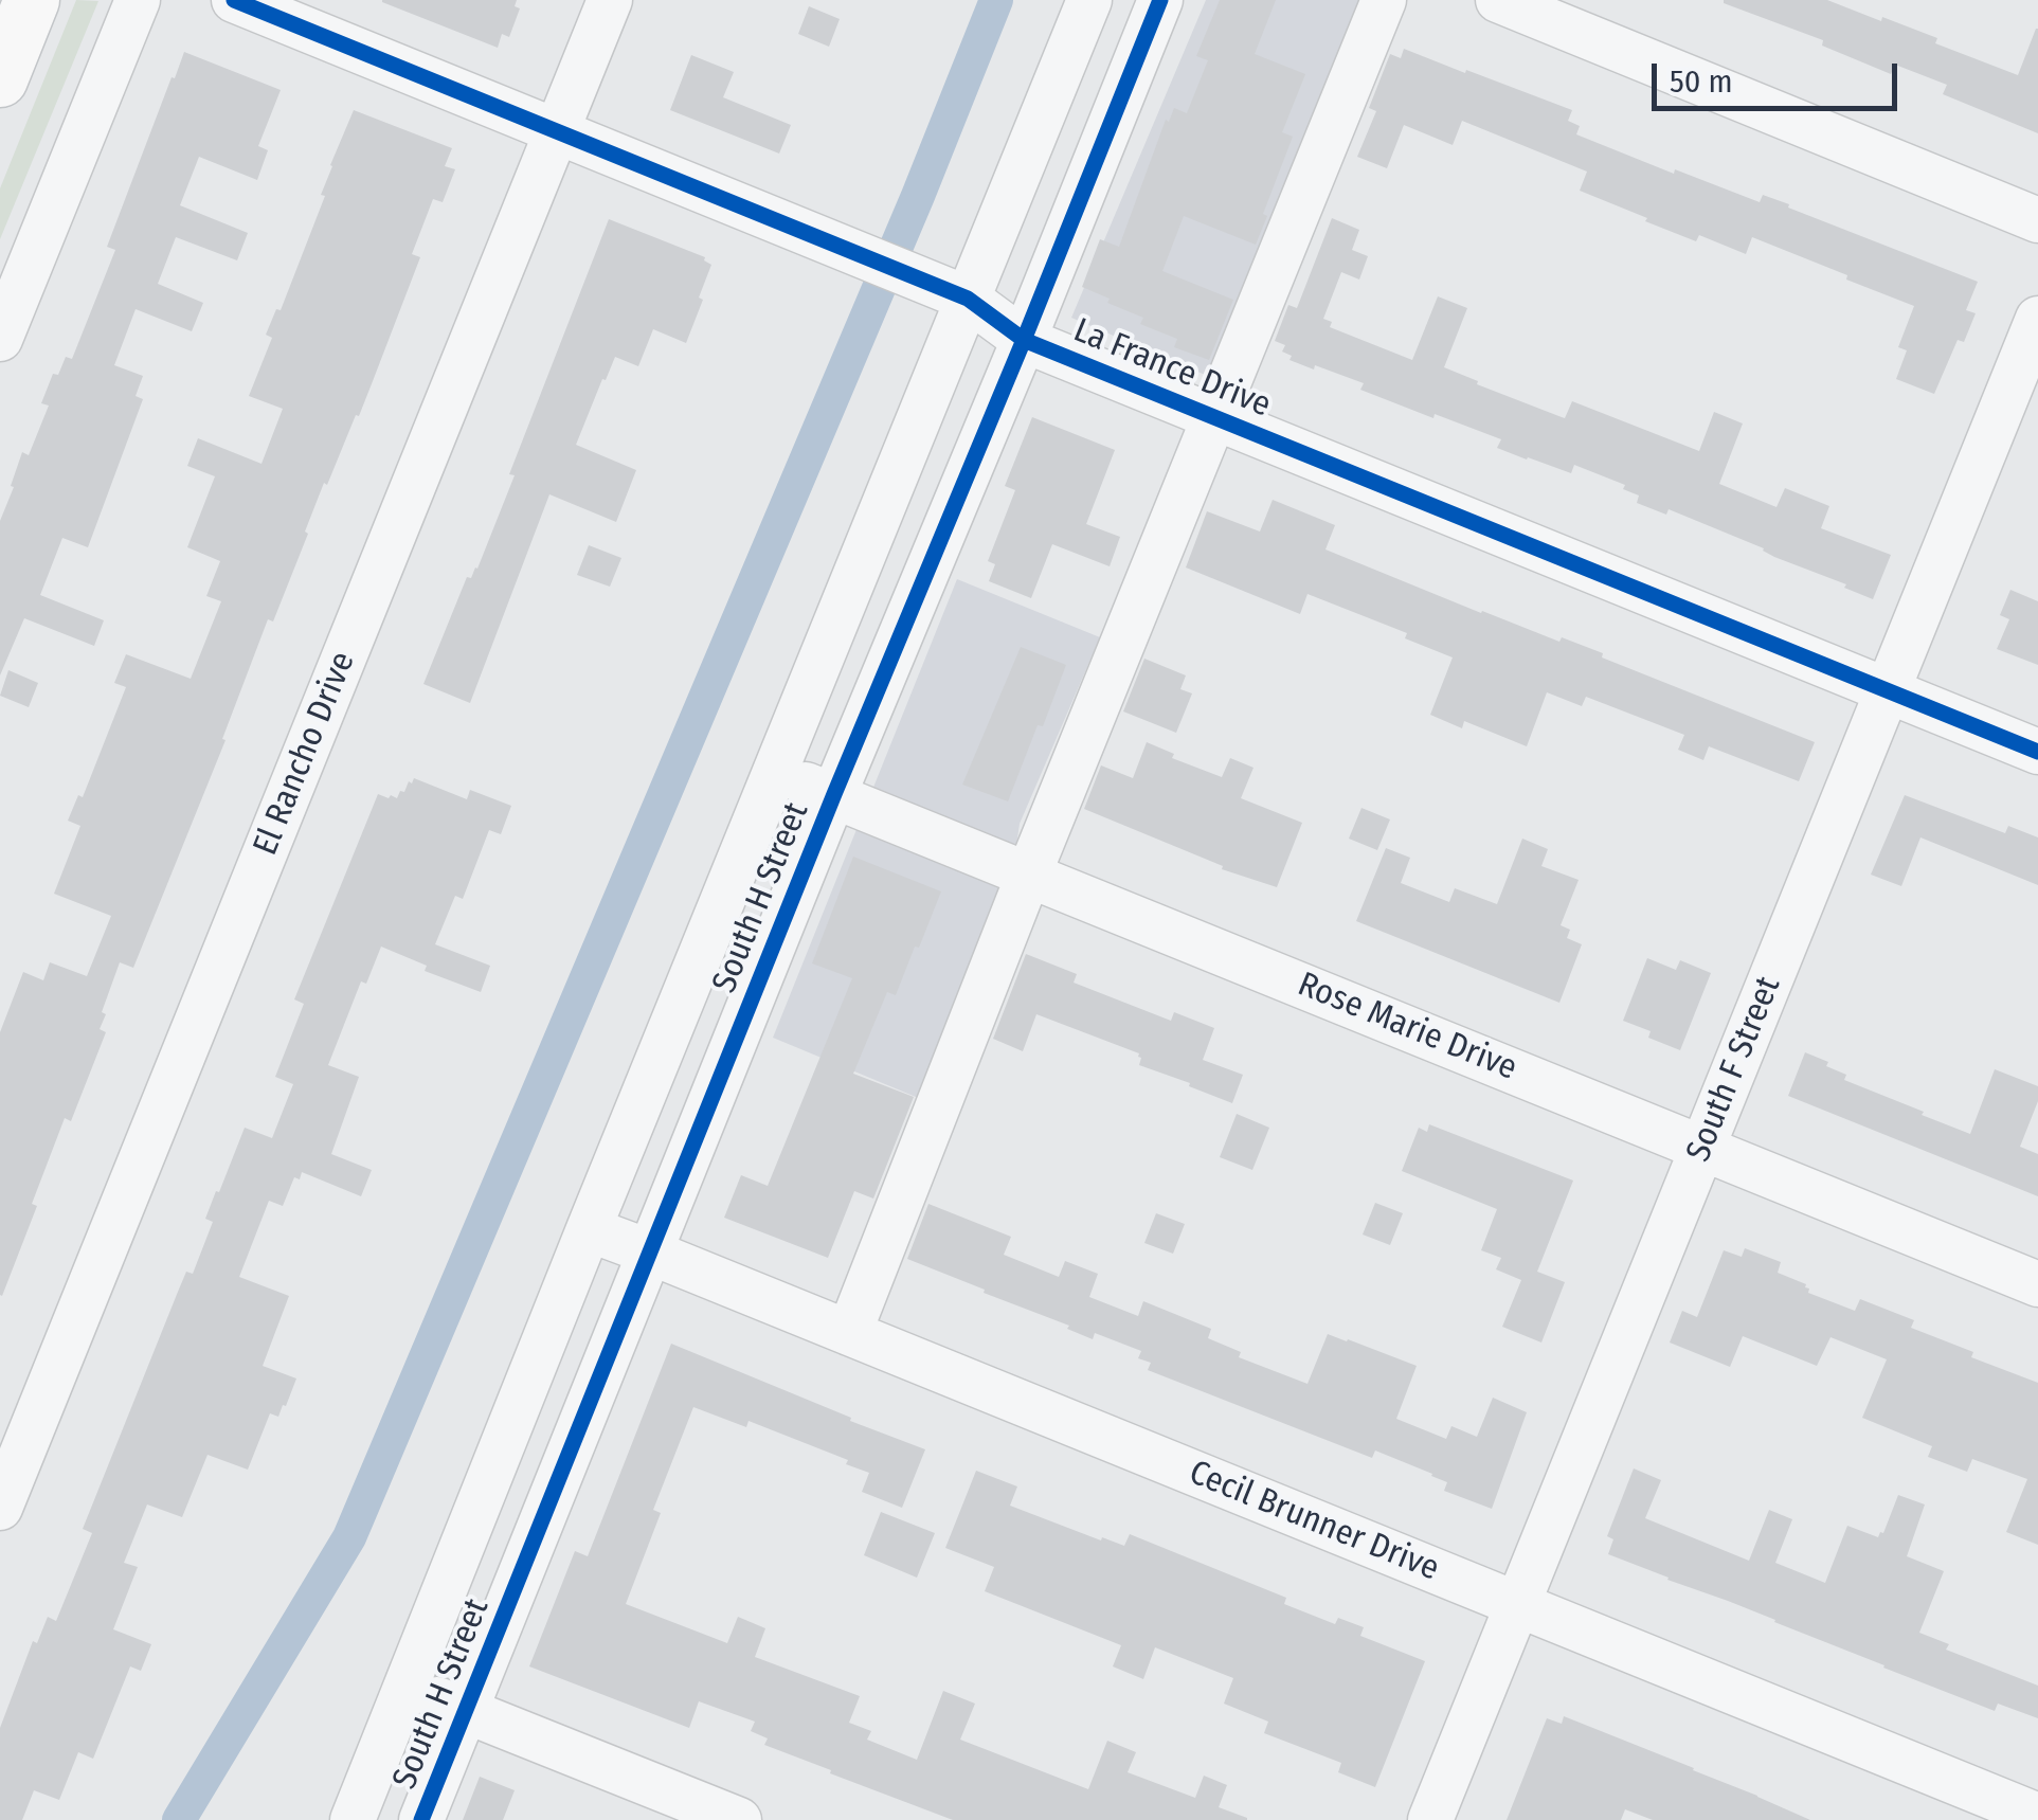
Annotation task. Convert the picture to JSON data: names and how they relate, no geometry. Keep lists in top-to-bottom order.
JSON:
{
  "streets": {
    "street": [
      "La France Drive",
      "El Rancho Drive",
      "South H Street",
      "Rose Marie Drive",
      "South F Street",
      "Cecil Brunner Drive"
    ]
  },
  "crossings": [
    ["La France Drive", "El Rancho Drive"],
    ["La France Drive", "South H Street"],
    ["La France Drive", "South F Street"],
    ["South H Street", "Rose Marie Drive"],
    ["South H Street", "Cecil Brunner Drive"],
    ["Rose Marie Drive", "South F Street"],
    ["South F Street", "Cecil Brunner Drive"]
  ],
  "scale_bar": "50 m"
}
